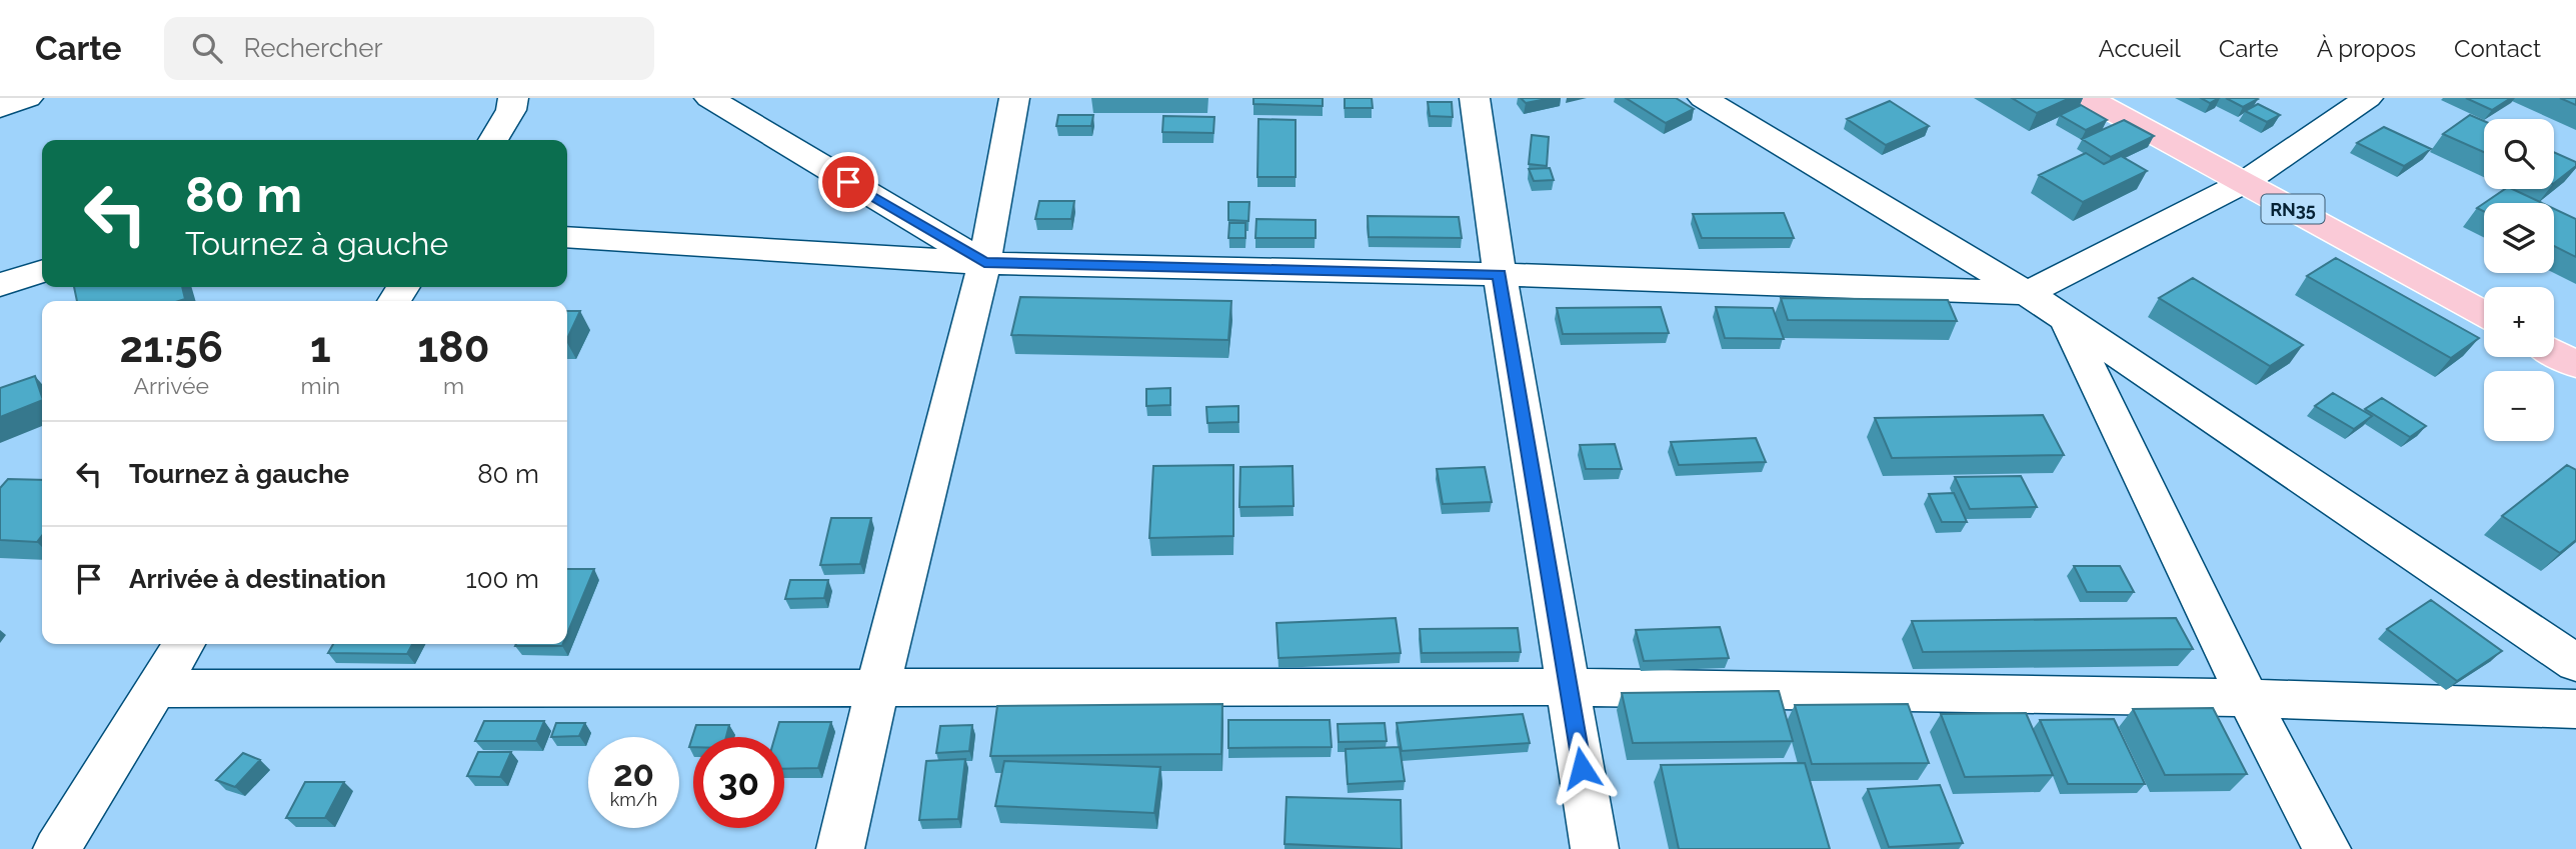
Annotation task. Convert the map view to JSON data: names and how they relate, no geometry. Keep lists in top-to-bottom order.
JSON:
{
  "streets": {
    "main road": ["RN35"]
  },
  "page": {
    "header": "Carte",
    "search": "Rechercher",
    "nav": [
      "Accueil",
      "Carte",
      "À propos",
      "Contact"
    ],
    "map_buttons": ["+", "−"],
    "turn": ["80 m", "Tournez à gauche"],
    "eta": [
      "21:56",
      "Arrivée",
      "1",
      "min",
      "180",
      "m"
    ],
    "list": [
      {
        "name": "Tournez à gauche",
        "value": "80 m"
      },
      {
        "name": "Arrivée à destination",
        "value": "100 m"
      }
    ],
    "speed": "20 km/h",
    "limit": "30"
  }
}
